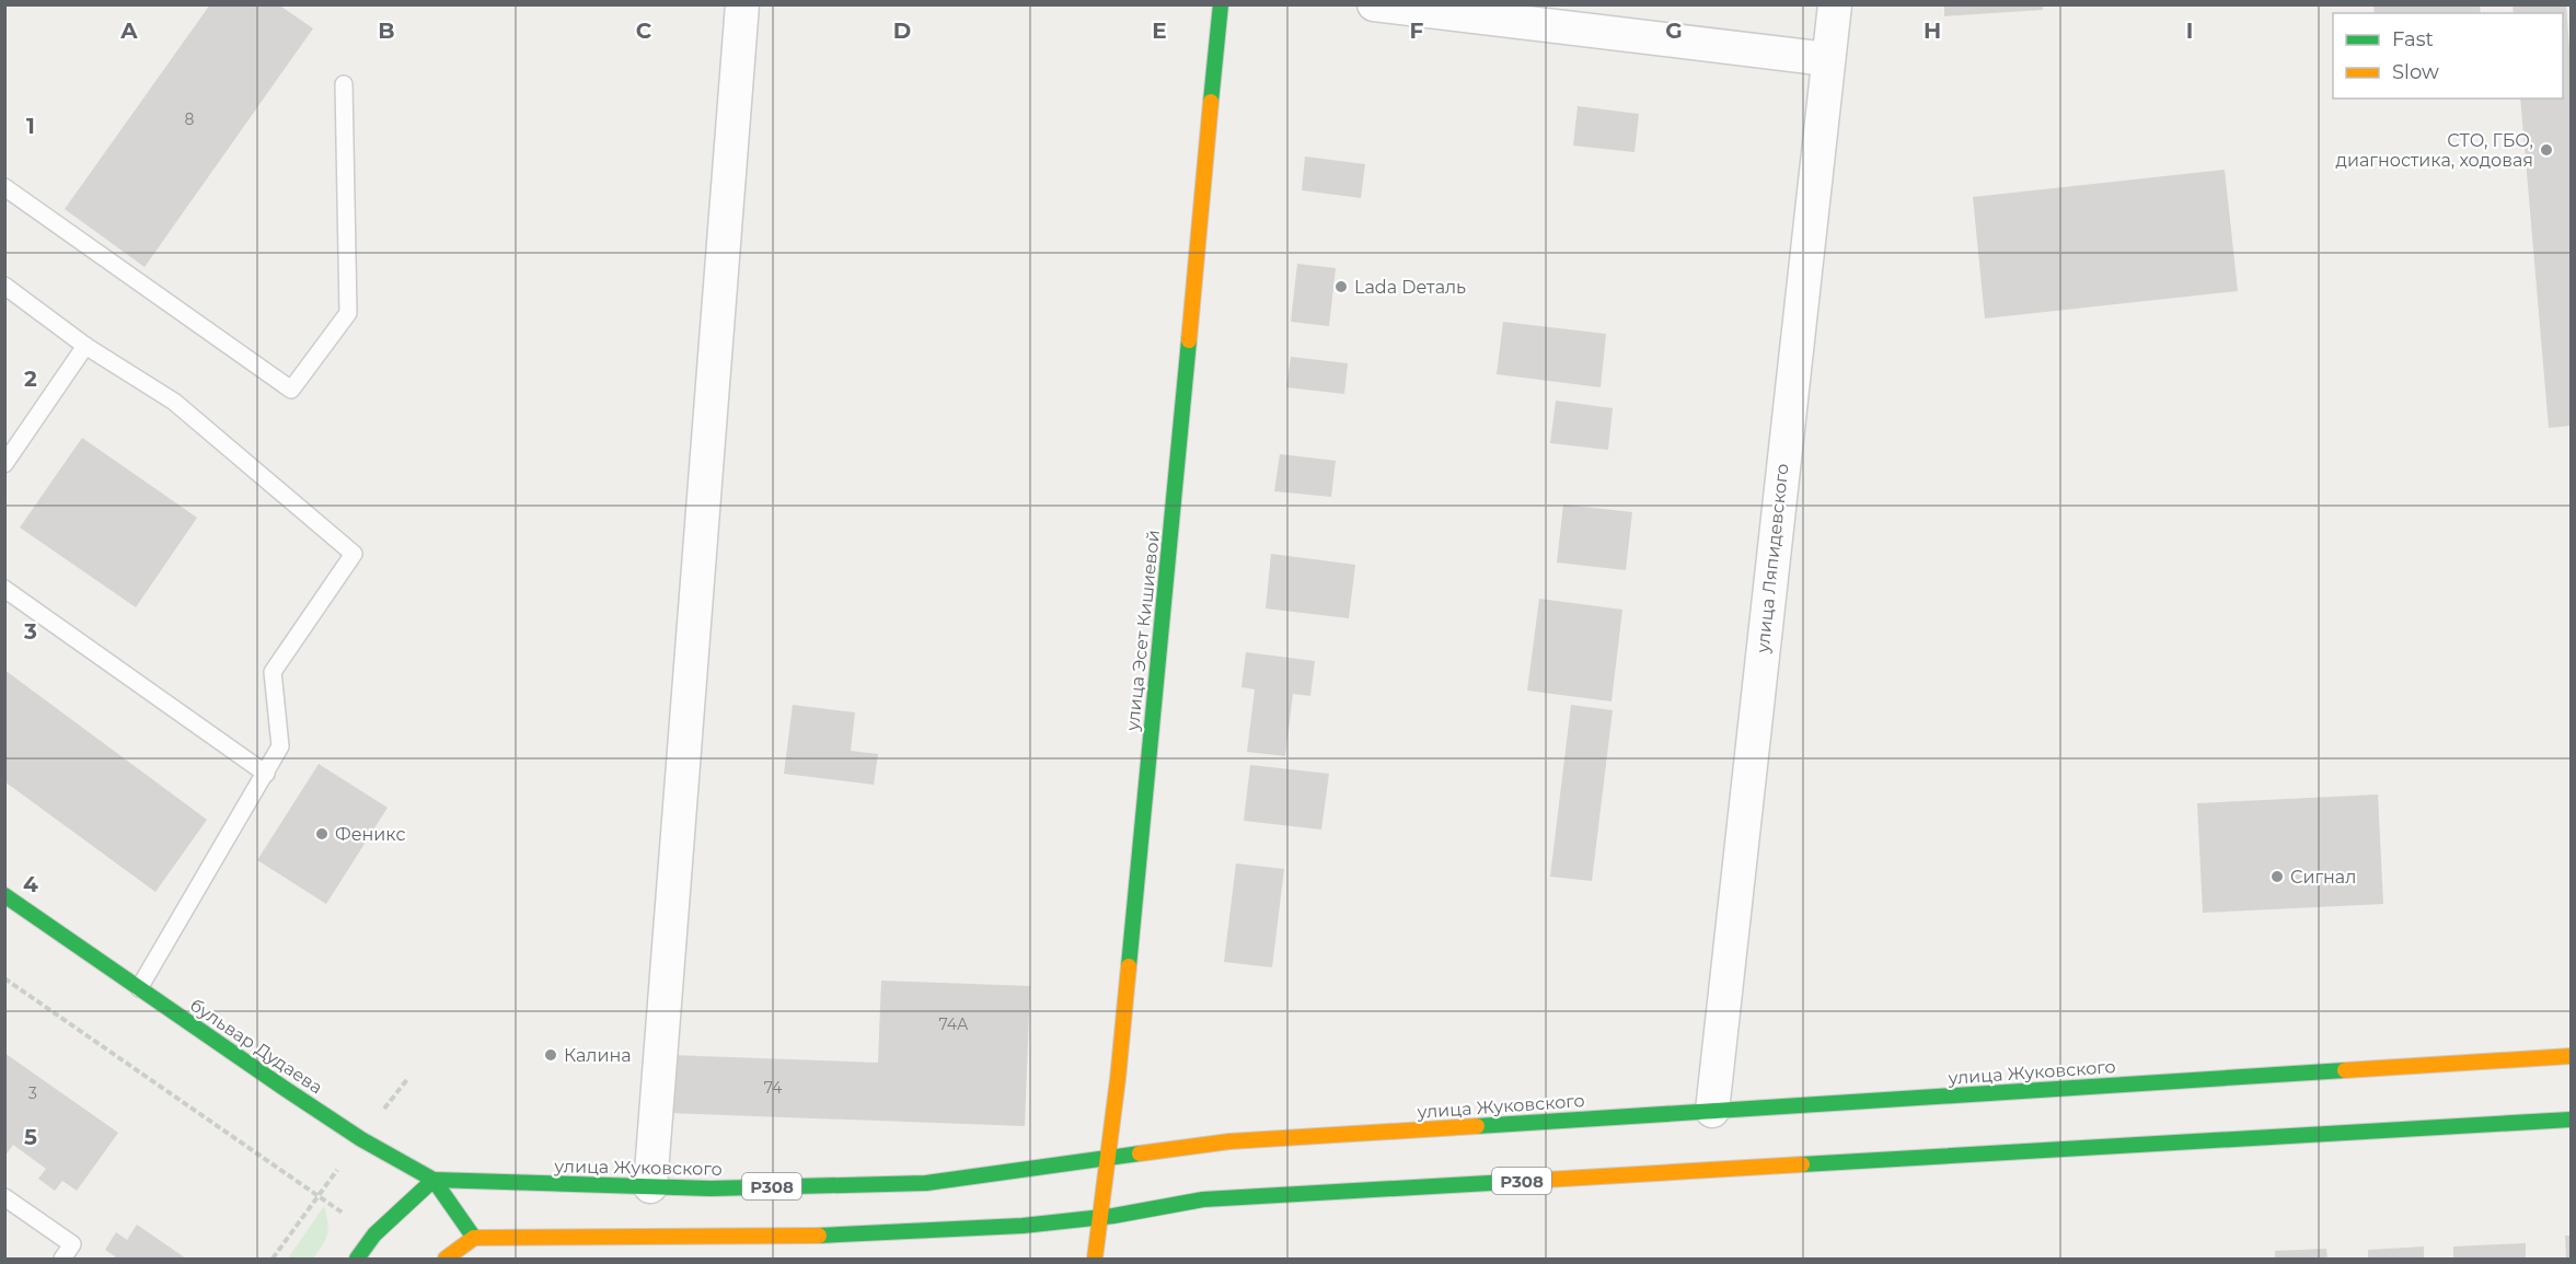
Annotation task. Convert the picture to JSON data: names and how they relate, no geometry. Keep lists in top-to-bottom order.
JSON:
{
  "streets": {
    "main road": [
      "улица Эсет Кишиевой",
      "бульвар Дудаева",
      "улица Жуковского",
      "P308"
    ],
    "street": ["улица Ляпидевского"]
  },
  "crossings": [
    ["улица Ляпидевского", "улица Жуковского"],
    ["улица Эсет Кишиевой", "улица Жуковского"],
    ["улица Эсет Кишиевой", "P308"],
    ["бульвар Дудаева", "улица Жуковского"],
    ["бульвар Дудаева", "P308"]
  ],
  "places": [
    "СТО, ГБО, диагностика, ходовая",
    "Lada Dеталь",
    "Феникс",
    "Сигнал",
    "Калина"
  ],
  "house_numbers": [
    "8",
    "74А",
    "74",
    "3"
  ],
  "legend": ["Fast", "Slow"],
  "grid": {
    "columns": [
      "A",
      "B",
      "C",
      "D",
      "E",
      "F",
      "G",
      "H",
      "I"
    ],
    "rows": [
      "1",
      "2",
      "3",
      "4",
      "5"
    ]
  }
}
